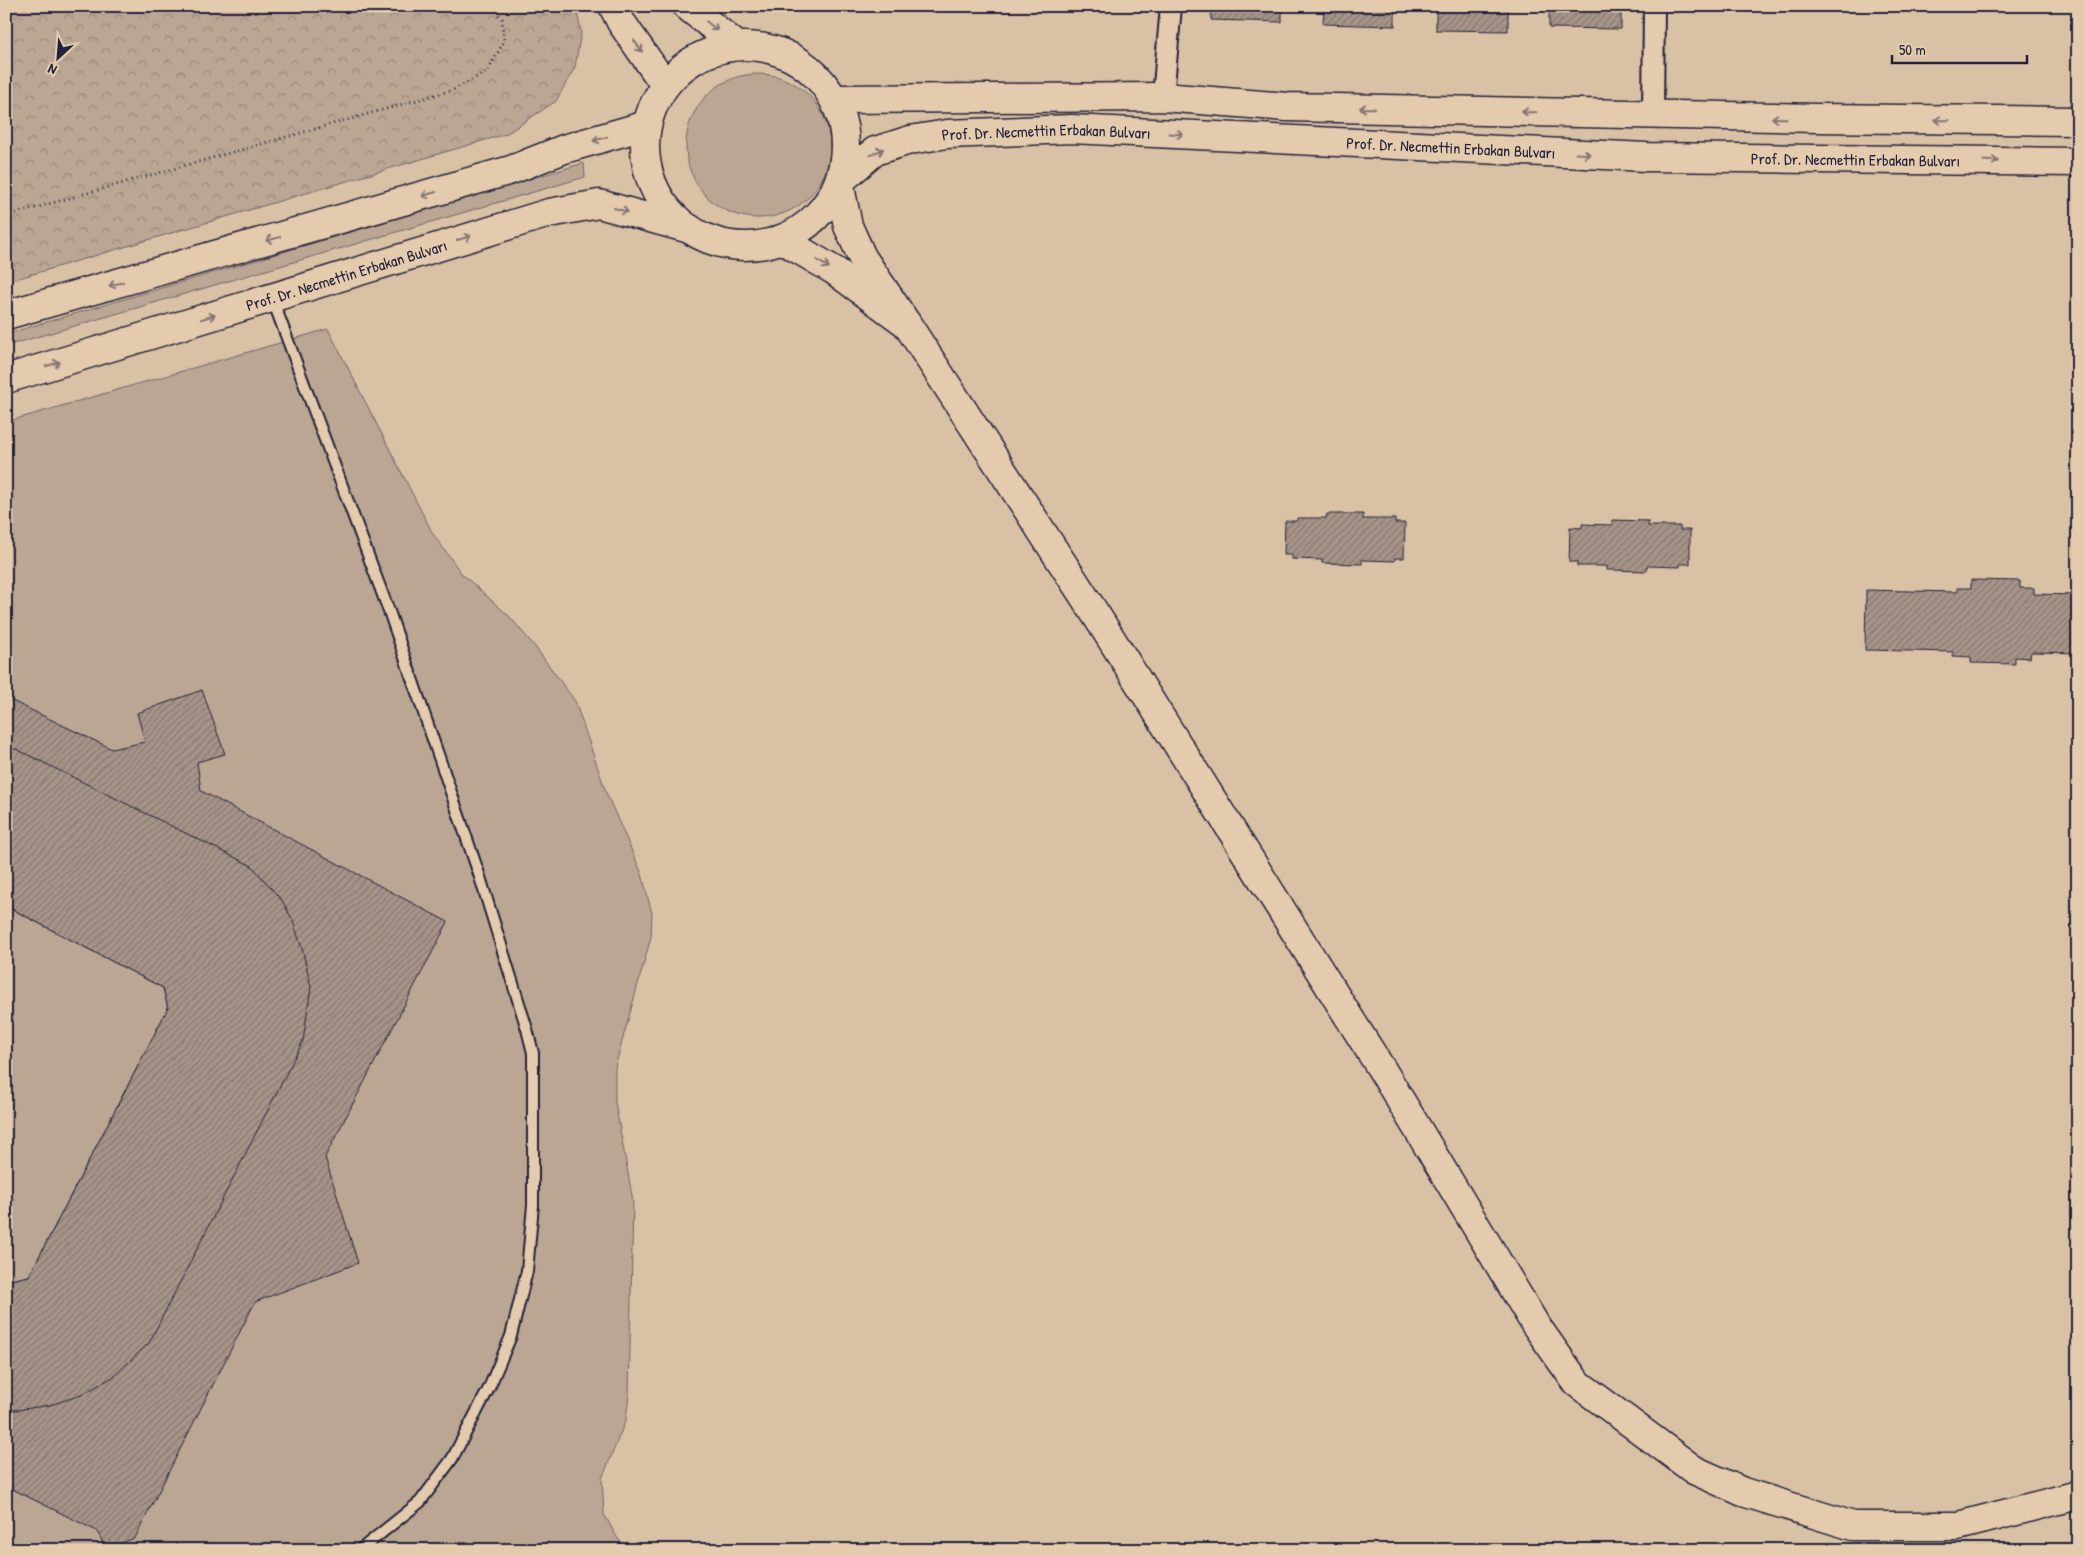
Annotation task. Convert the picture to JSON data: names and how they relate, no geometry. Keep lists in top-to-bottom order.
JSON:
{
  "streets": {
    "main road": ["Prof. Dr. Necmettin Erbakan Bulvarı"]
  },
  "scale_bar": "50 m",
  "north": "bottom left"
}
